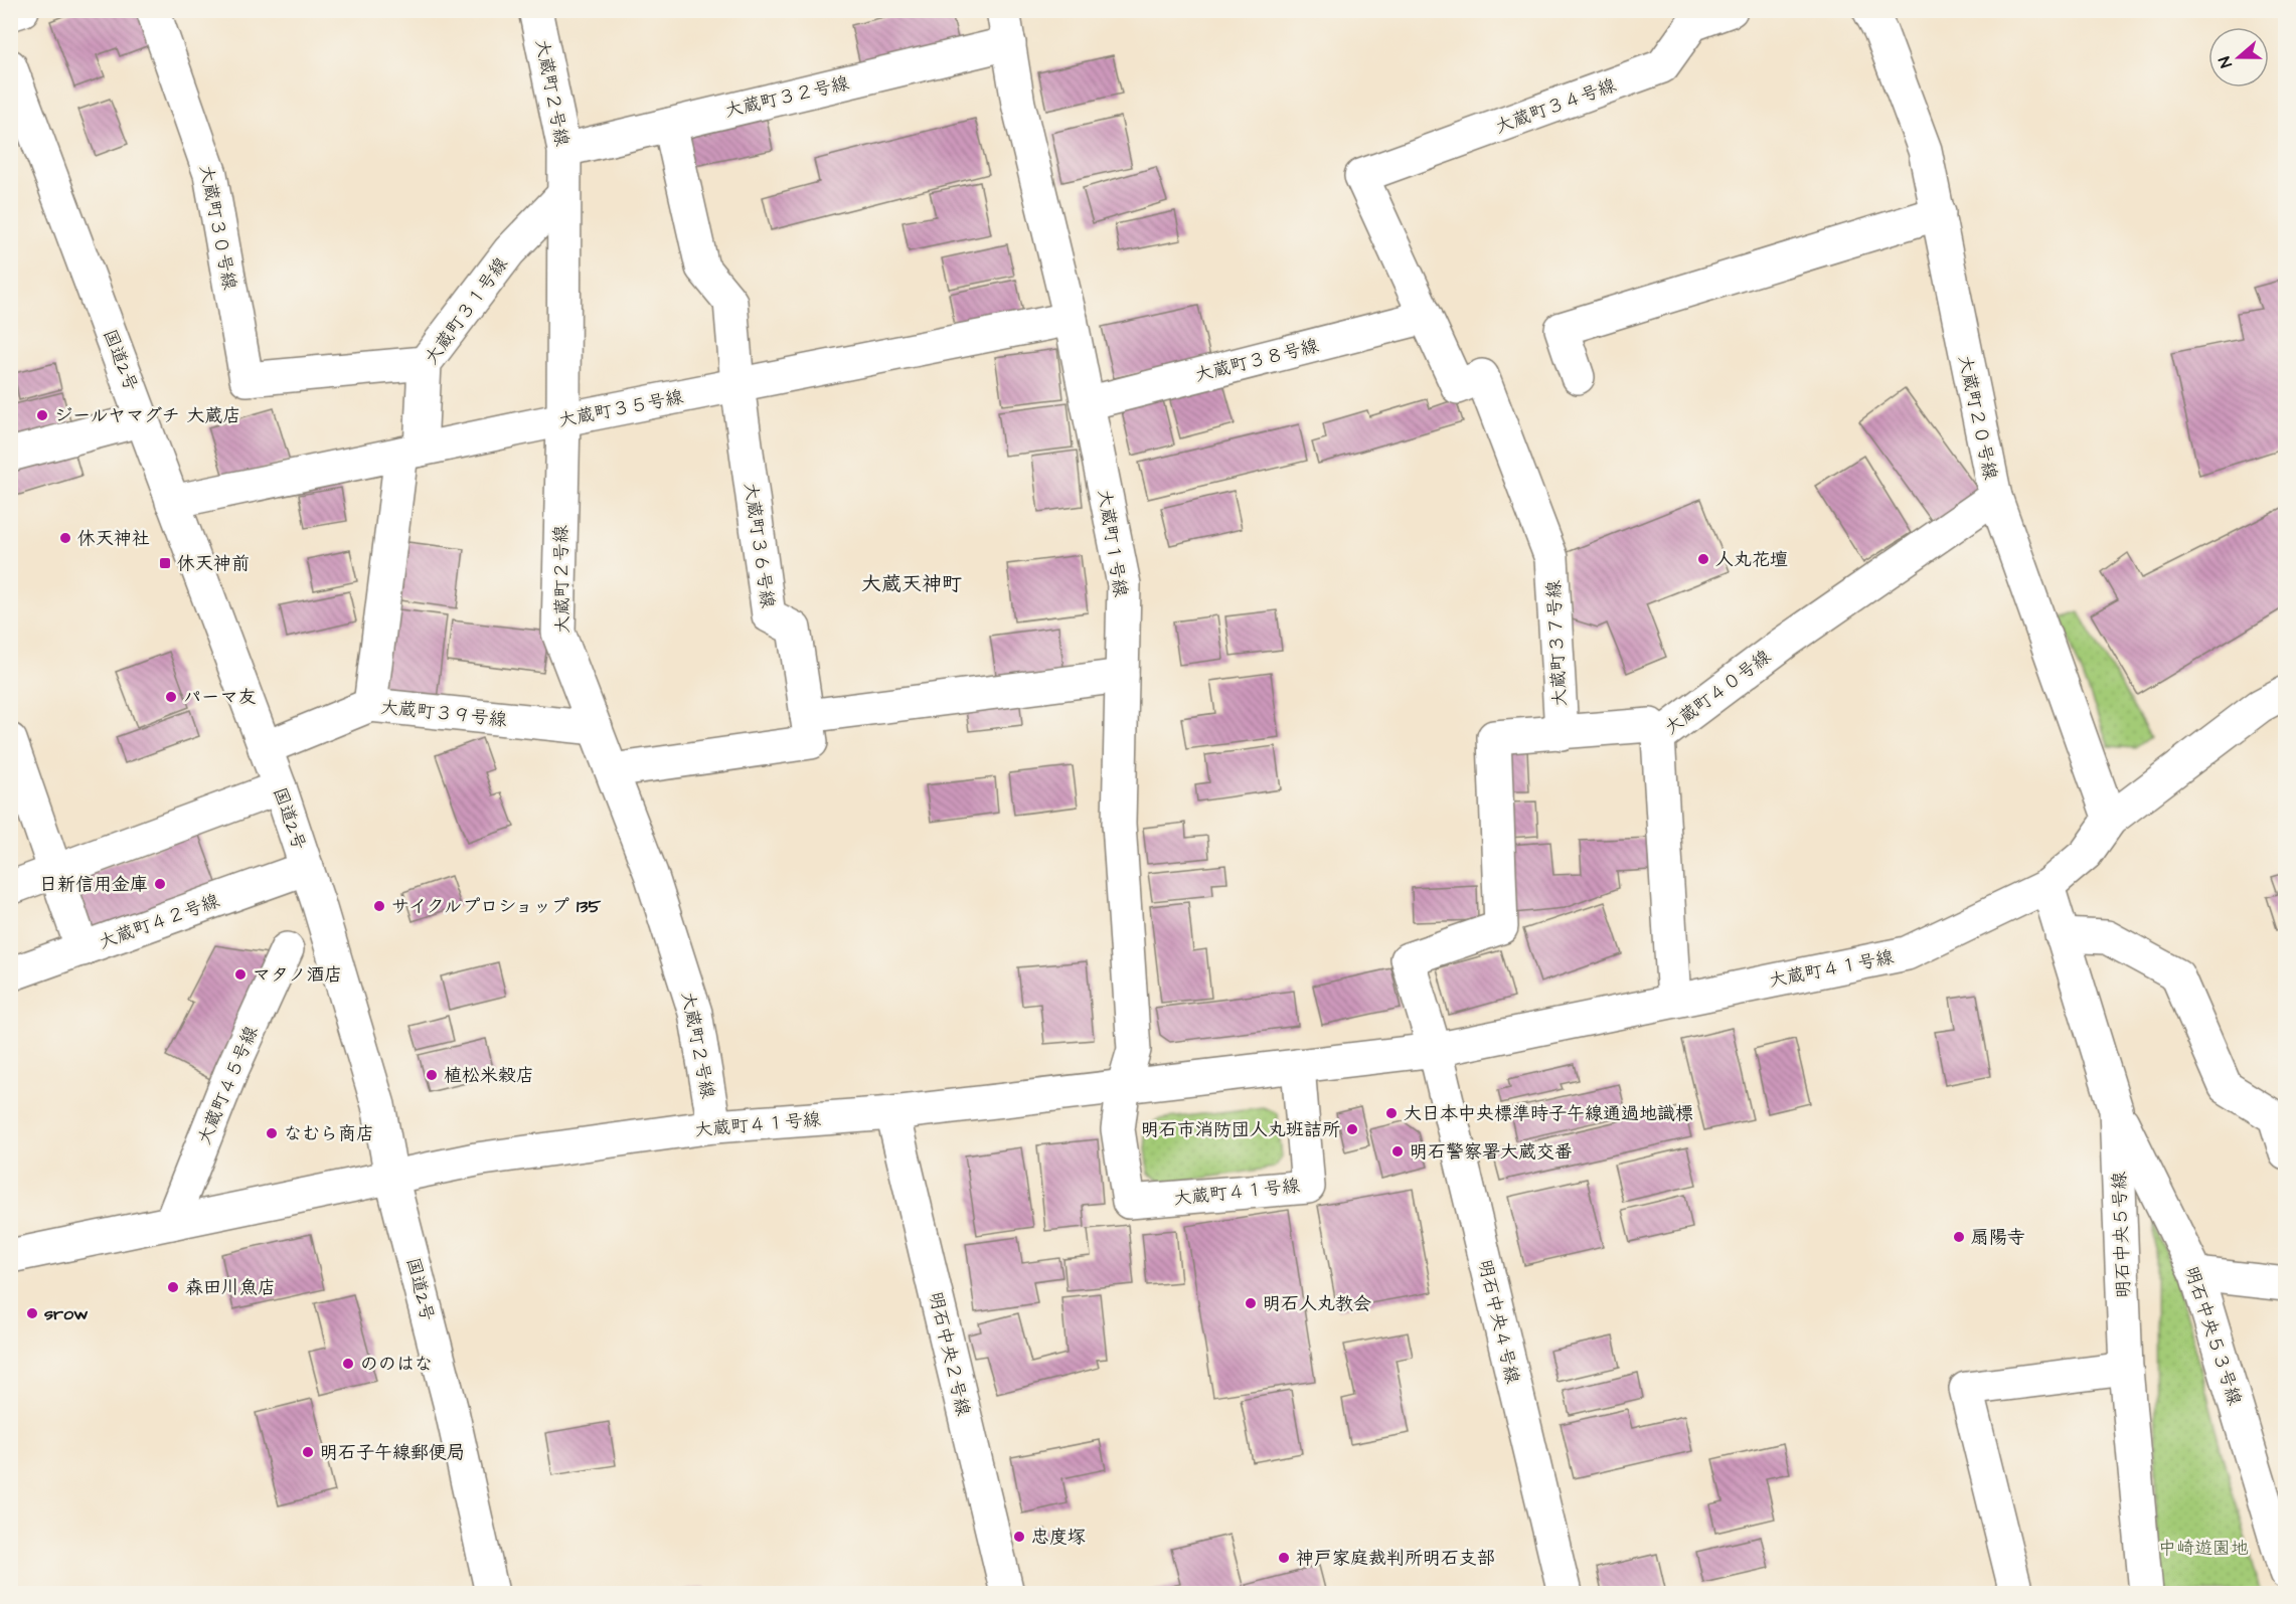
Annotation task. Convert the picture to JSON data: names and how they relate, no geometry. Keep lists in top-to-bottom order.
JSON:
{
  "streets": {
    "main road": [
      "大蔵町２号線",
      "大蔵町３２号線",
      "大蔵町３４号線",
      "大蔵町３０号線",
      "大蔵町３１号線",
      "国道2号",
      "大蔵町３８号線",
      "大蔵町３５号線",
      "大蔵町２０号線",
      "大蔵町１号線",
      "大蔵町３６号線",
      "大蔵町３７号線",
      "大蔵町４０号線",
      "大蔵町３９号線",
      "大蔵町４２号線",
      "大蔵町４１号線",
      "大蔵町４５号線",
      "明石中央５号線",
      "明石中央４号線",
      "明石中央５３号線",
      "明石中央２号線"
    ]
  },
  "crossings": [
    ["大蔵町２号線", "大蔵町３２号線"],
    ["大蔵町２号線", "大蔵町３１号線"],
    ["大蔵町２号線", "大蔵町３５号線"],
    ["大蔵町２号線", "大蔵町３６号線"],
    ["大蔵町２号線", "大蔵町３９号線"],
    ["大蔵町２号線", "大蔵町４１号線"],
    ["大蔵町３２号線", "大蔵町１号線"],
    ["大蔵町３４号線", "大蔵町３７号線"],
    ["大蔵町３０号線", "大蔵町３１号線"],
    ["大蔵町３１号線", "大蔵町３５号線"],
    ["大蔵町３１号線", "大蔵町３９号線"],
    ["国道2号", "大蔵町３５号線"],
    ["国道2号", "大蔵町３９号線"],
    ["国道2号", "大蔵町４２号線"],
    ["国道2号", "大蔵町４１号線"],
    ["大蔵町３８号線", "大蔵町１号線"],
    ["大蔵町３８号線", "大蔵町３７号線"],
    ["大蔵町３５号線", "大蔵町１号線"],
    ["大蔵町３５号線", "大蔵町３６号線"],
    ["大蔵町２０号線", "大蔵町４０号線"],
    ["大蔵町２０号線", "大蔵町４１号線"],
    ["大蔵町１号線", "大蔵町４１号線"],
    ["大蔵町３７号線", "大蔵町４１号線"],
    ["大蔵町３７号線", "明石中央４号線"],
    ["大蔵町４０号線", "大蔵町４１号線"],
    ["大蔵町４１号線", "大蔵町４５号線"],
    ["大蔵町４１号線", "明石中央５号線"],
    ["大蔵町４１号線", "明石中央４号線"],
    ["大蔵町４１号線", "明石中央２号線"],
    ["明石中央５号線", "明石中央５３号線"]
  ],
  "districts": ["大蔵天神町"],
  "parks": ["中崎遊園地"],
  "places": {
    "other": [
      "ジールヤマグチ 大蔵店",
      "休天神社",
      "人丸花壇",
      "パーマ友",
      "日新信用金庫",
      "サイクルプロショップ 135",
      "マタノ酒店",
      "植松米穀店",
      "大日本中央標準時子午線通過地識標",
      "明石市消防団人丸班詰所",
      "なむら商店",
      "明石警察署大蔵交番",
      "扇陽寺",
      "森田川魚店",
      "明石人丸教会",
      "srow",
      "ののはな",
      "明石子午線郵便局",
      "忠度塚",
      "神戸家庭裁判所明石支部"
    ],
    "transit": ["休天神前"]
  },
  "north": "left"
}
